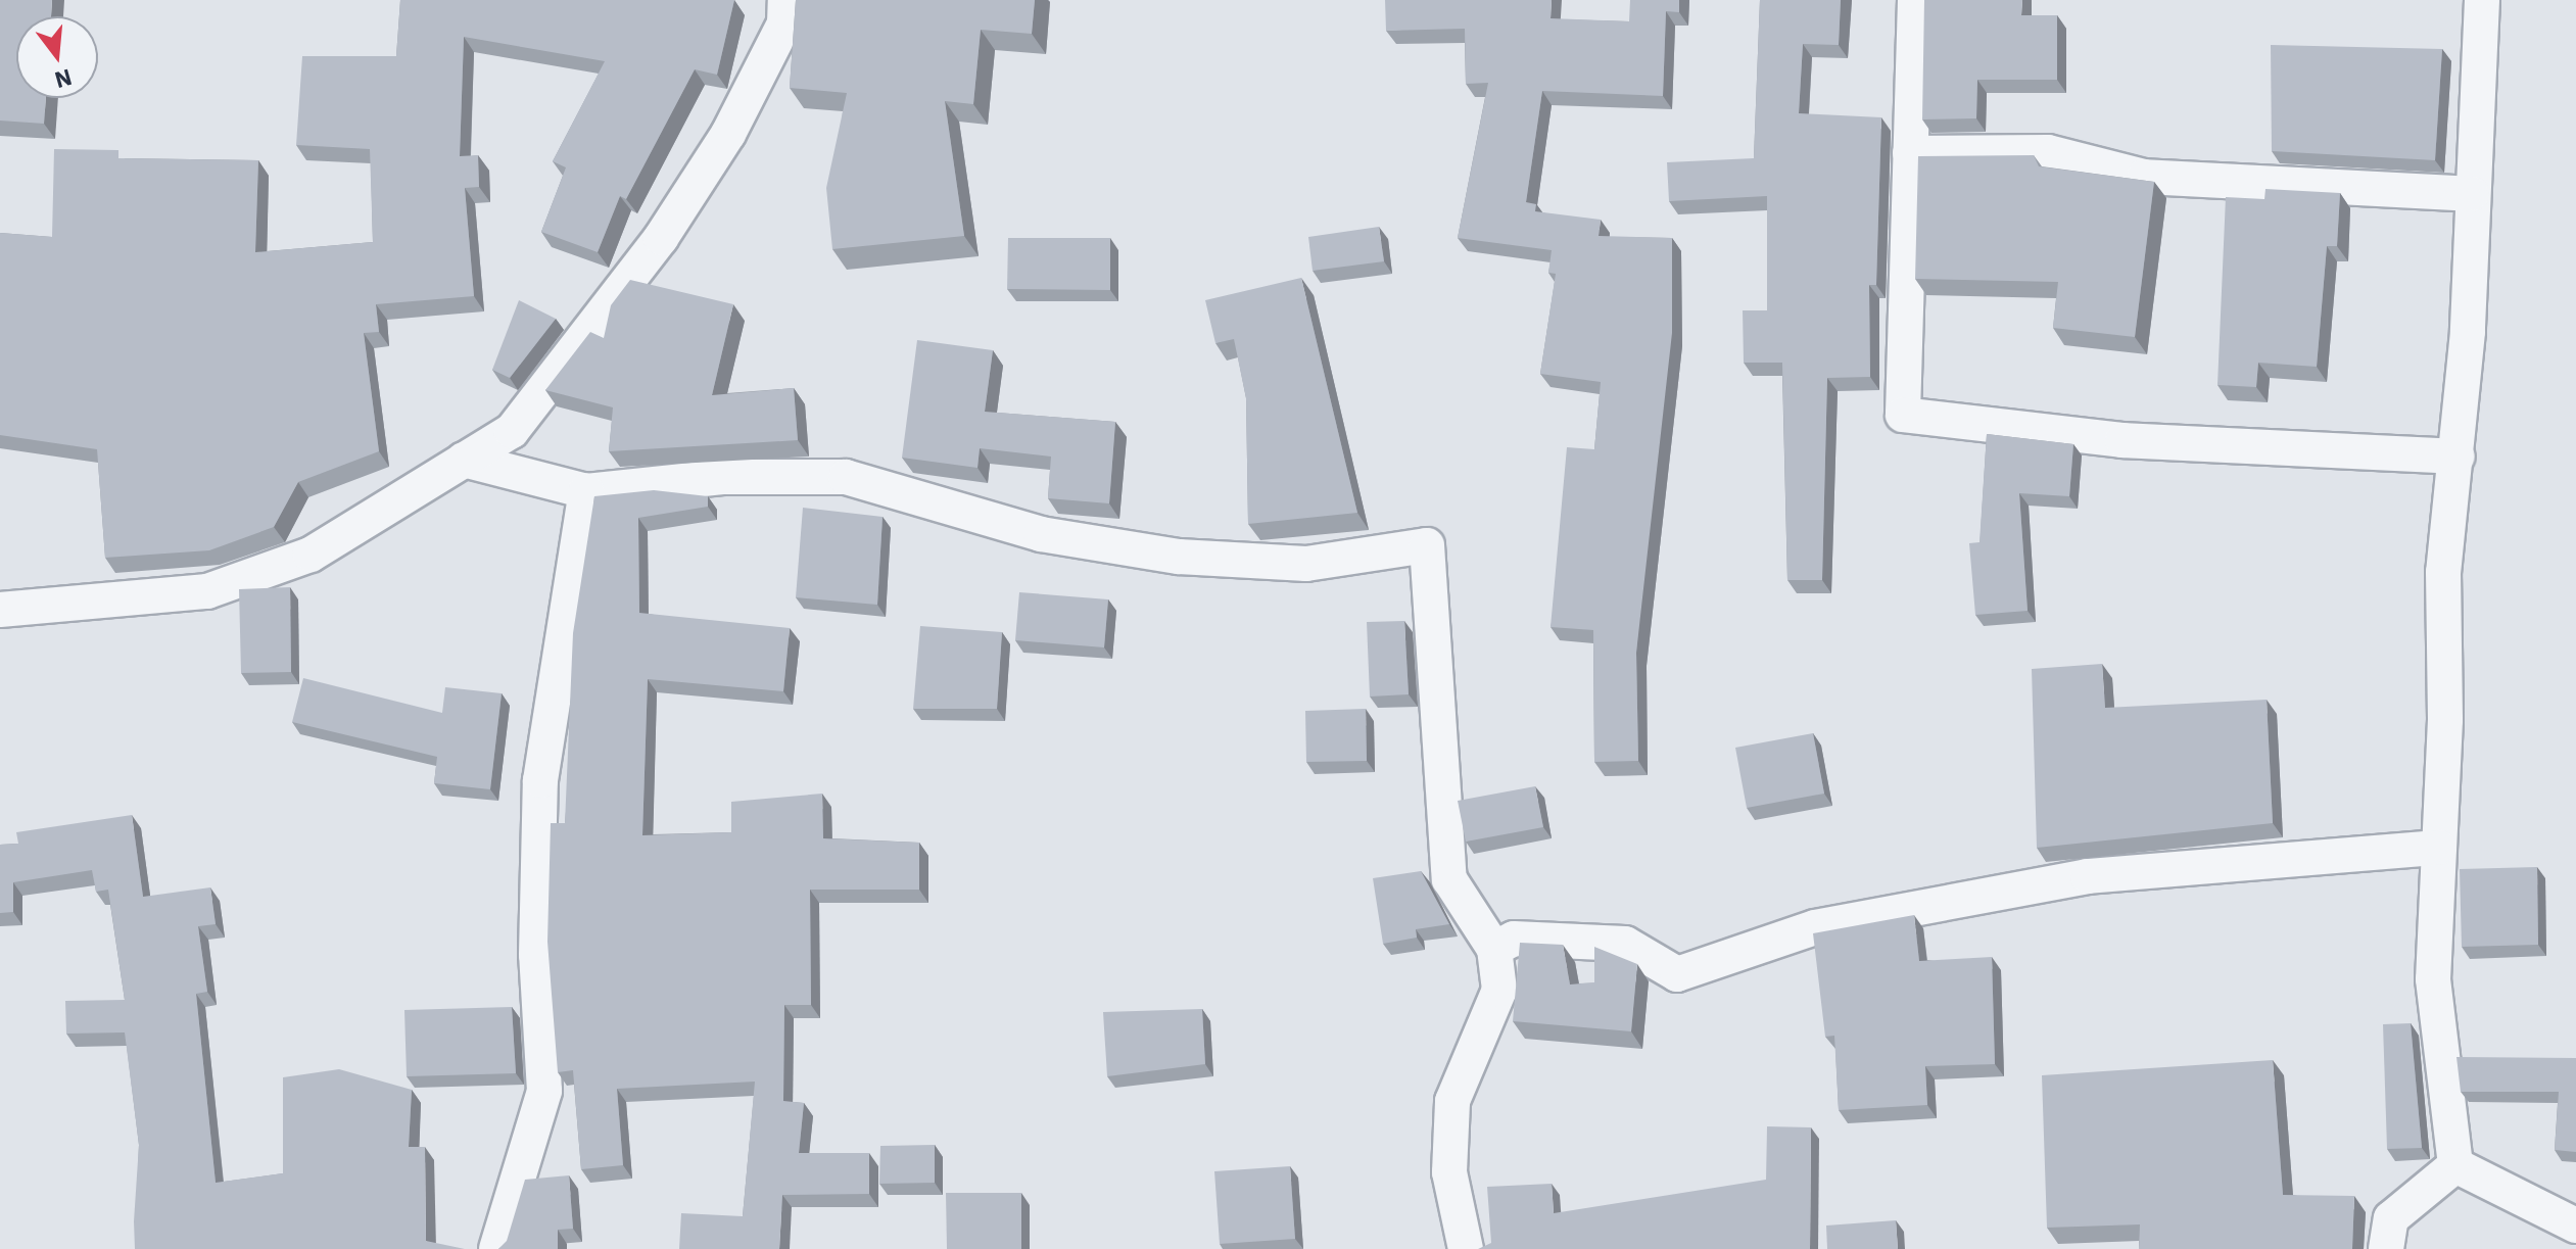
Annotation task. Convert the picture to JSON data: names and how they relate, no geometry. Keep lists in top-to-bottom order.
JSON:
{
  "north": "bottom"
}
